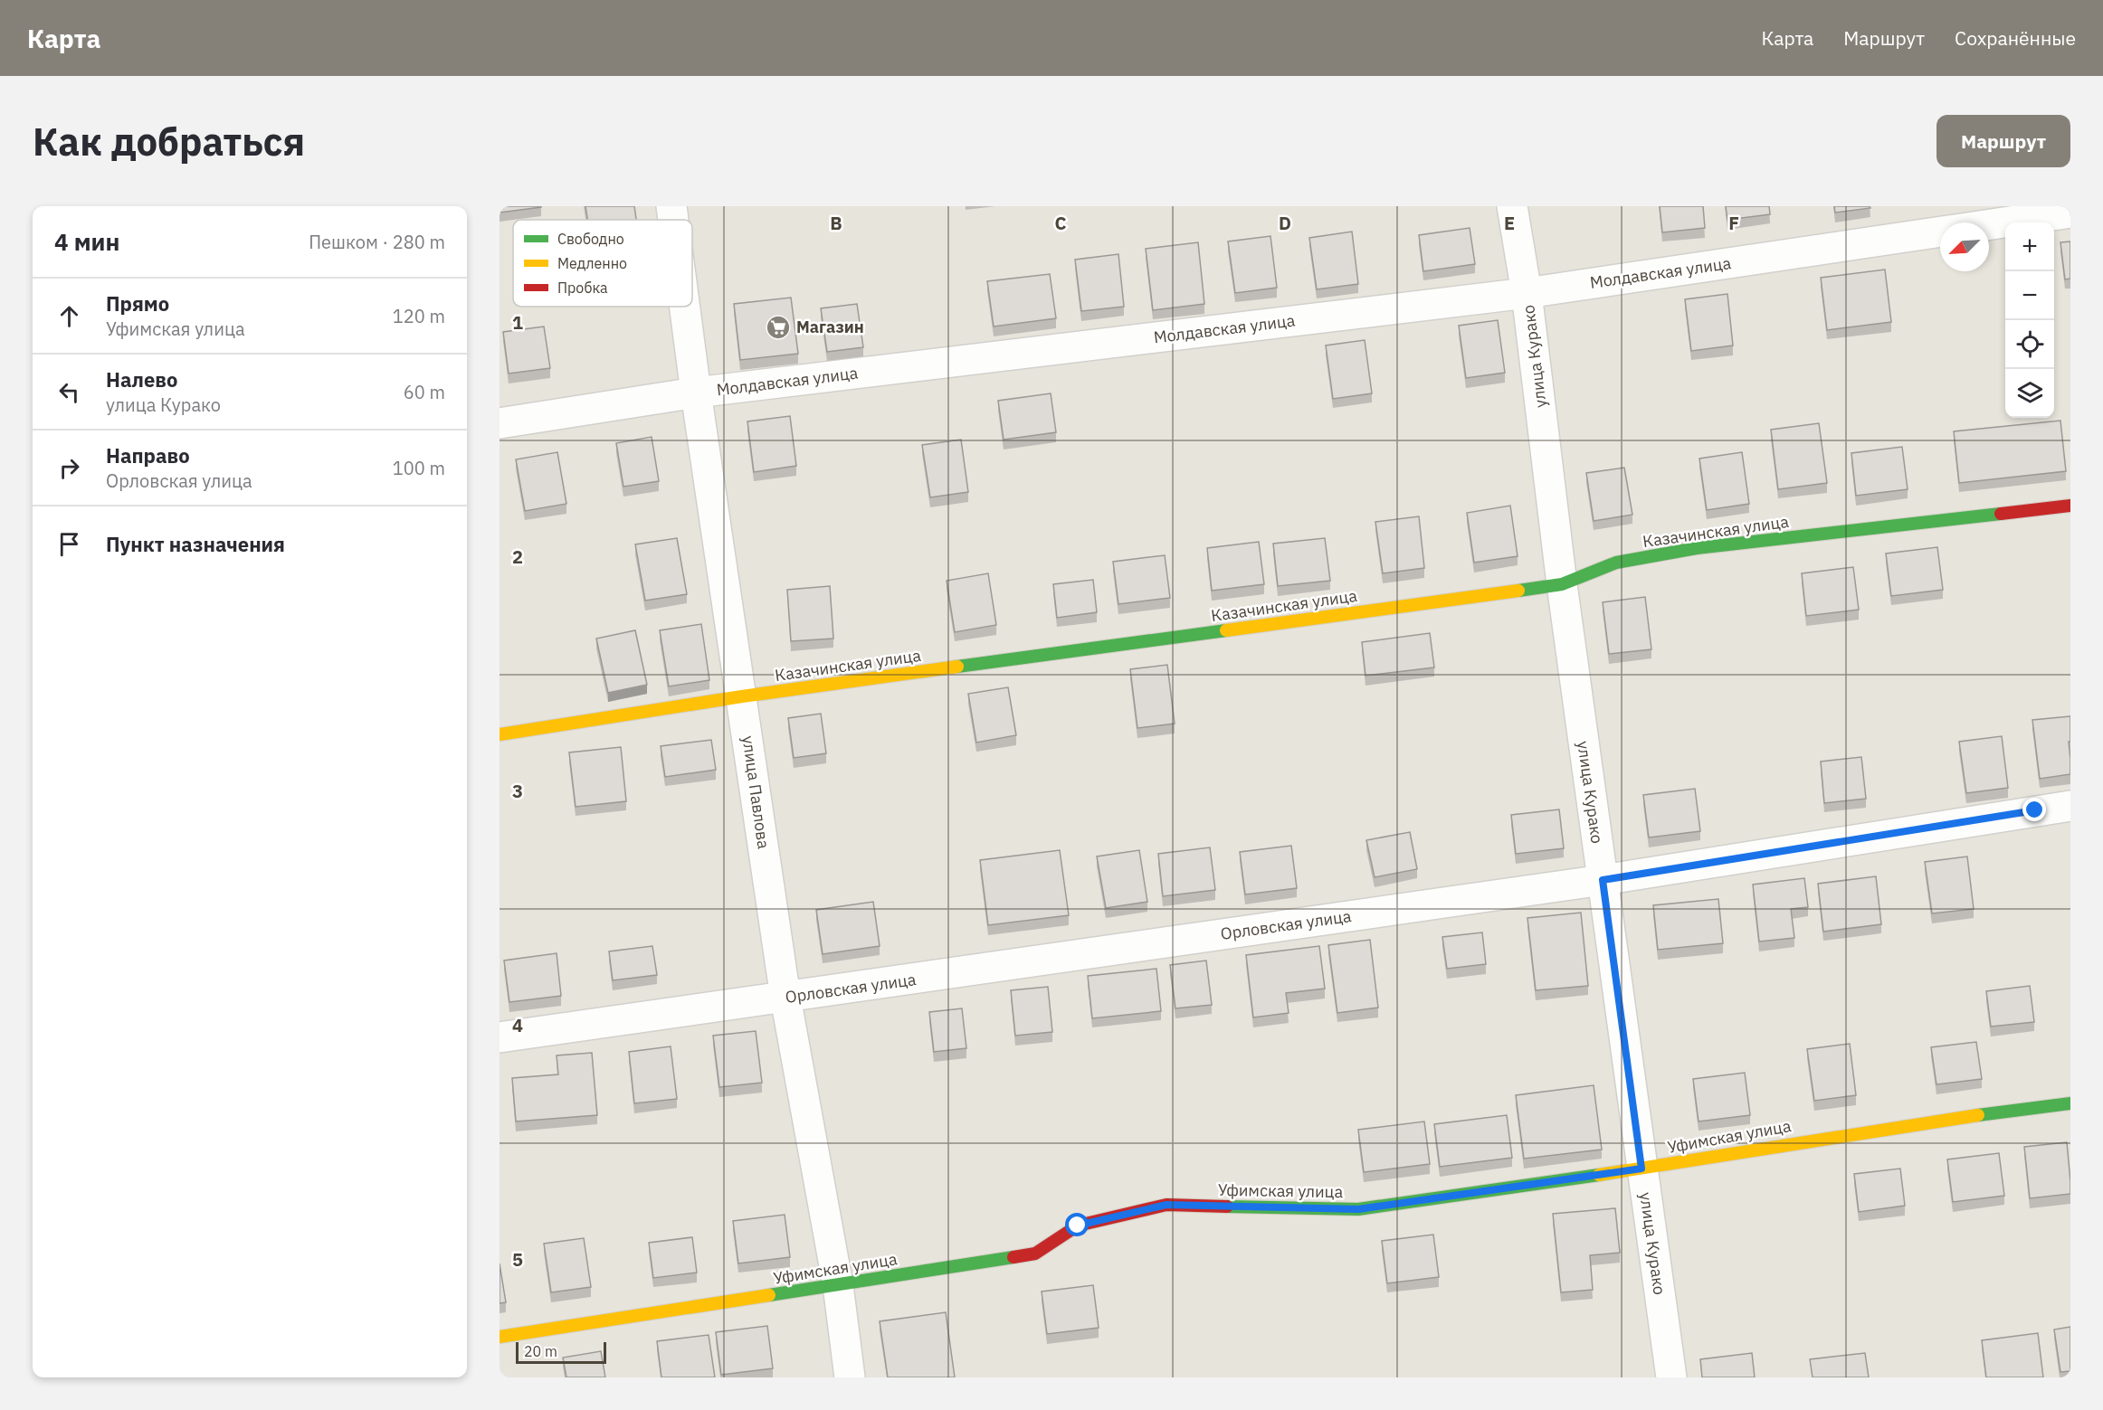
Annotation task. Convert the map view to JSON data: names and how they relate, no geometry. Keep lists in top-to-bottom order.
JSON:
{
  "streets": {
    "street": [
      "Молдавская улица",
      "улица Курако",
      "Казачинская улица",
      "улица Павлова",
      "Орловская улица",
      "Уфимская улица"
    ]
  },
  "crossings": [
    ["Молдавская улица", "улица Курако"],
    ["Молдавская улица", "улица Павлова"],
    ["улица Курако", "Казачинская улица"],
    ["улица Курако", "Орловская улица"],
    ["улица Курако", "Уфимская улица"],
    ["Казачинская улица", "улица Павлова"],
    ["улица Павлова", "Орловская улица"],
    ["улица Павлова", "Уфимская улица"]
  ],
  "places": {
    "supermarket": ["Магазин"]
  },
  "legend": ["Свободно", "Медленно", "Пробка"],
  "scale_bar": "20 m",
  "north": "bottom left",
  "page": {
    "header": "Карта",
    "nav": ["Карта", "Маршрут", "Сохранённые"],
    "buttons": "Маршрут",
    "title": "Как добраться",
    "heading": ["4 мин", "Пешком · 280 m"],
    "map_buttons": ["+", "−"],
    "list": [
      ["Прямо", "Уфимская улица", "120 m"],
      ["Налево", "улица Курако", "60 m"],
      ["Направо", "Орловская улица", "100 m"],
      "Пункт назначения"
    ],
    "scale": "20 m"
  },
  "grid": {
    "columns": [
      "B",
      "C",
      "D",
      "E",
      "F"
    ],
    "rows": [
      "1",
      "2",
      "3",
      "4",
      "5"
    ]
  }
}
